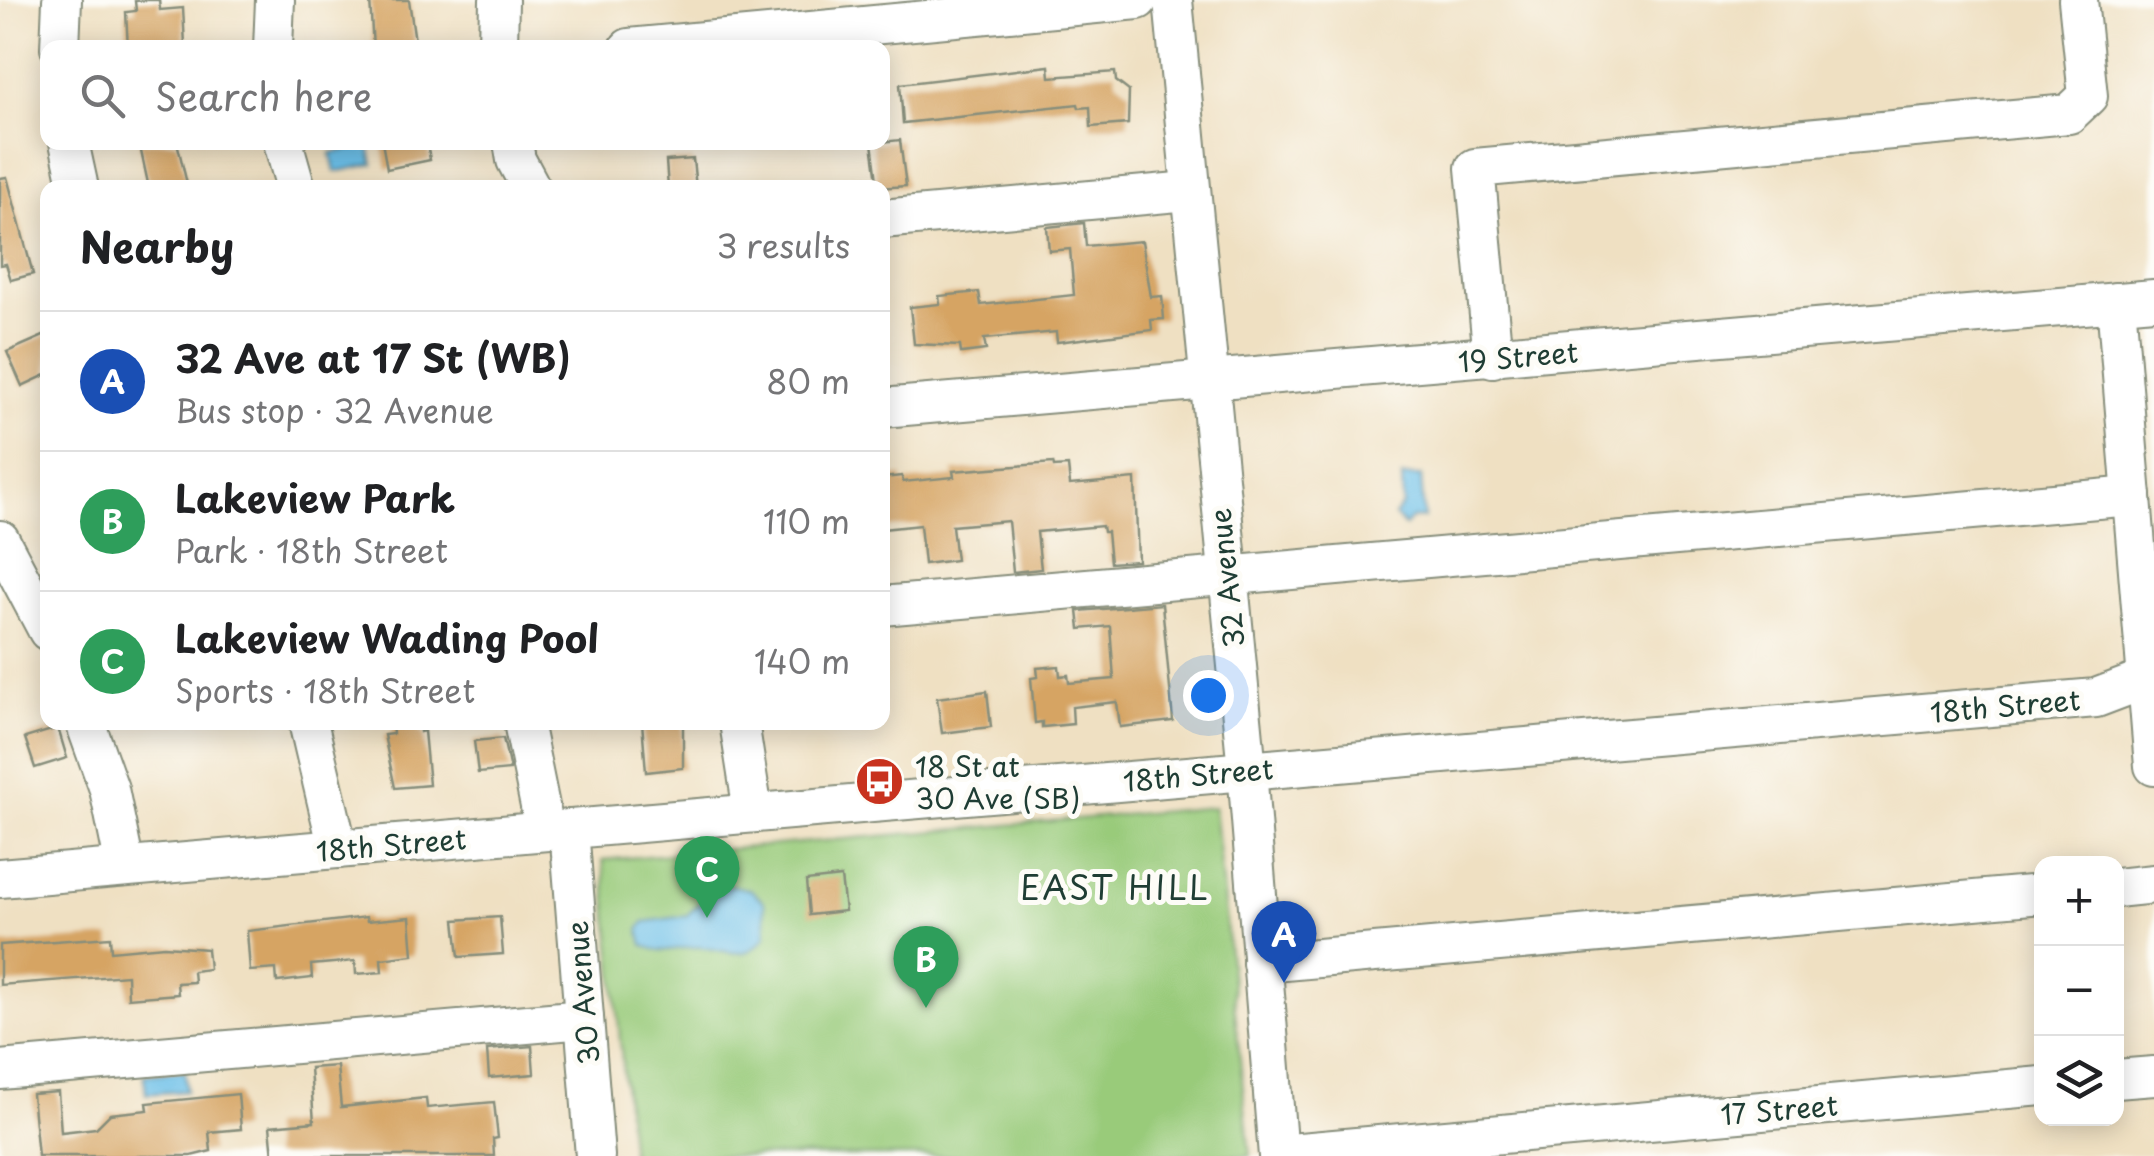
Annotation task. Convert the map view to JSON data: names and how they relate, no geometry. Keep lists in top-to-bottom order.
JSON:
{
  "streets": {
    "street": [
      "19 Street",
      "32 Avenue",
      "18th Street",
      "30 Avenue",
      "17 Street"
    ]
  },
  "crossings": [
    ["19 Street", "32 Avenue"],
    ["32 Avenue", "18th Street"],
    ["32 Avenue", "17 Street"],
    ["18th Street", "30 Avenue"]
  ],
  "districts": ["EAST HILL"],
  "places": {
    "bus stop": ["18 St at 30 Ave (SB)"]
  },
  "page": {
    "search": "Search here",
    "heading": ["Nearby", "3 results"],
    "list": [
      {
        "mark": "A",
        "name": "32 Ave at 17 St (WB)",
        "note": "Bus stop · 32 Avenue",
        "value": "80 m"
      },
      {
        "mark": "B",
        "name": "Lakeview Park",
        "note": "Park · 18th Street",
        "value": "110 m"
      },
      {
        "mark": "C",
        "name": "Lakeview Wading Pool",
        "note": "Sports · 18th Street",
        "value": "140 m"
      }
    ],
    "pins": ["C", "A", "B"],
    "map_buttons": ["+", "−"]
  }
}
